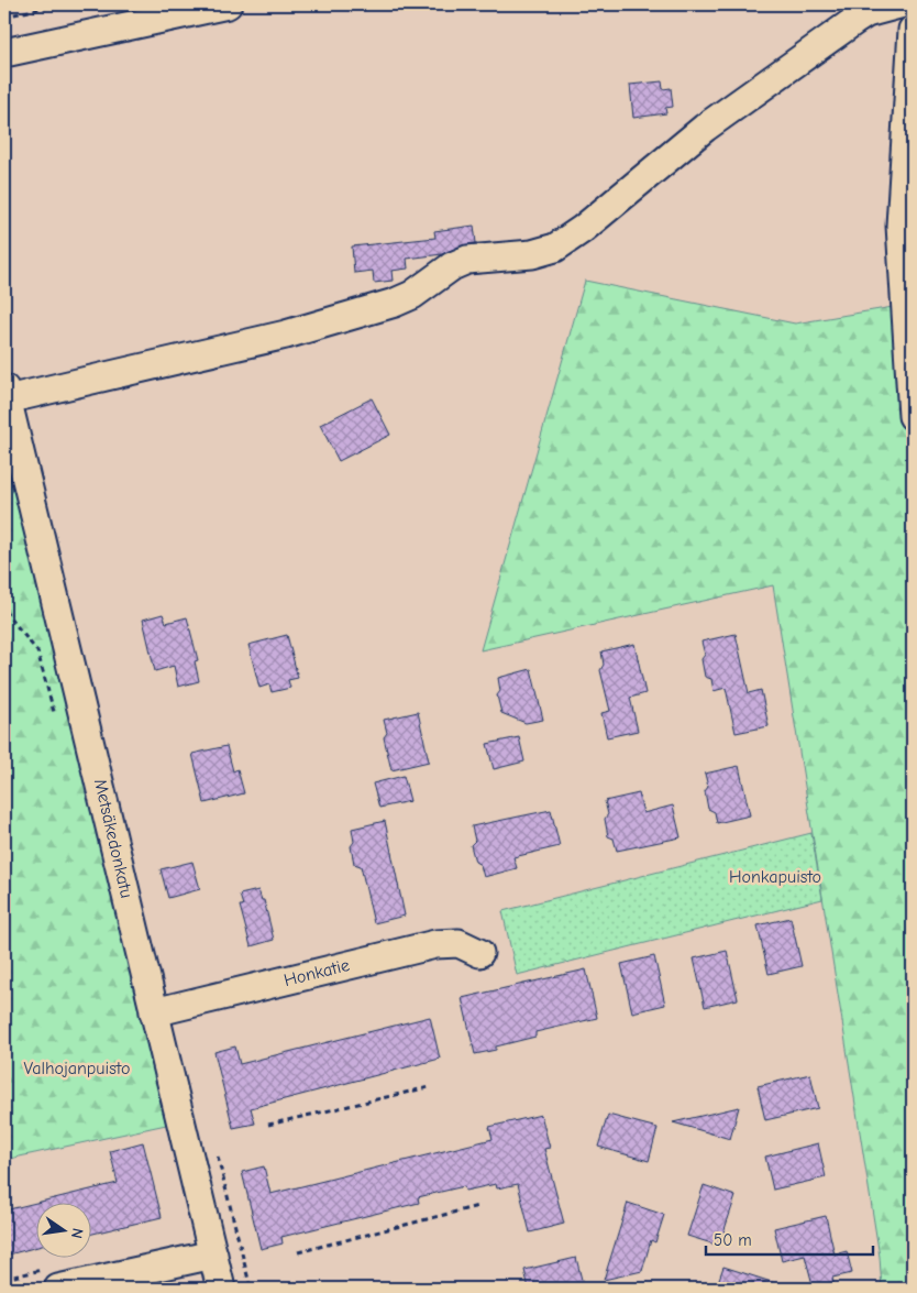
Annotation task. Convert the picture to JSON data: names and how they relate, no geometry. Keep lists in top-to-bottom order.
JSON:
{
  "streets": {
    "street": ["Metsäkedonkatu", "Honkatie"]
  },
  "crossings": [
    ["Metsäkedonkatu", "Honkatie"]
  ],
  "parks": ["Honkapuisto", "Valhojanpuisto"],
  "scale_bar": "50 m",
  "north": "right"
}
